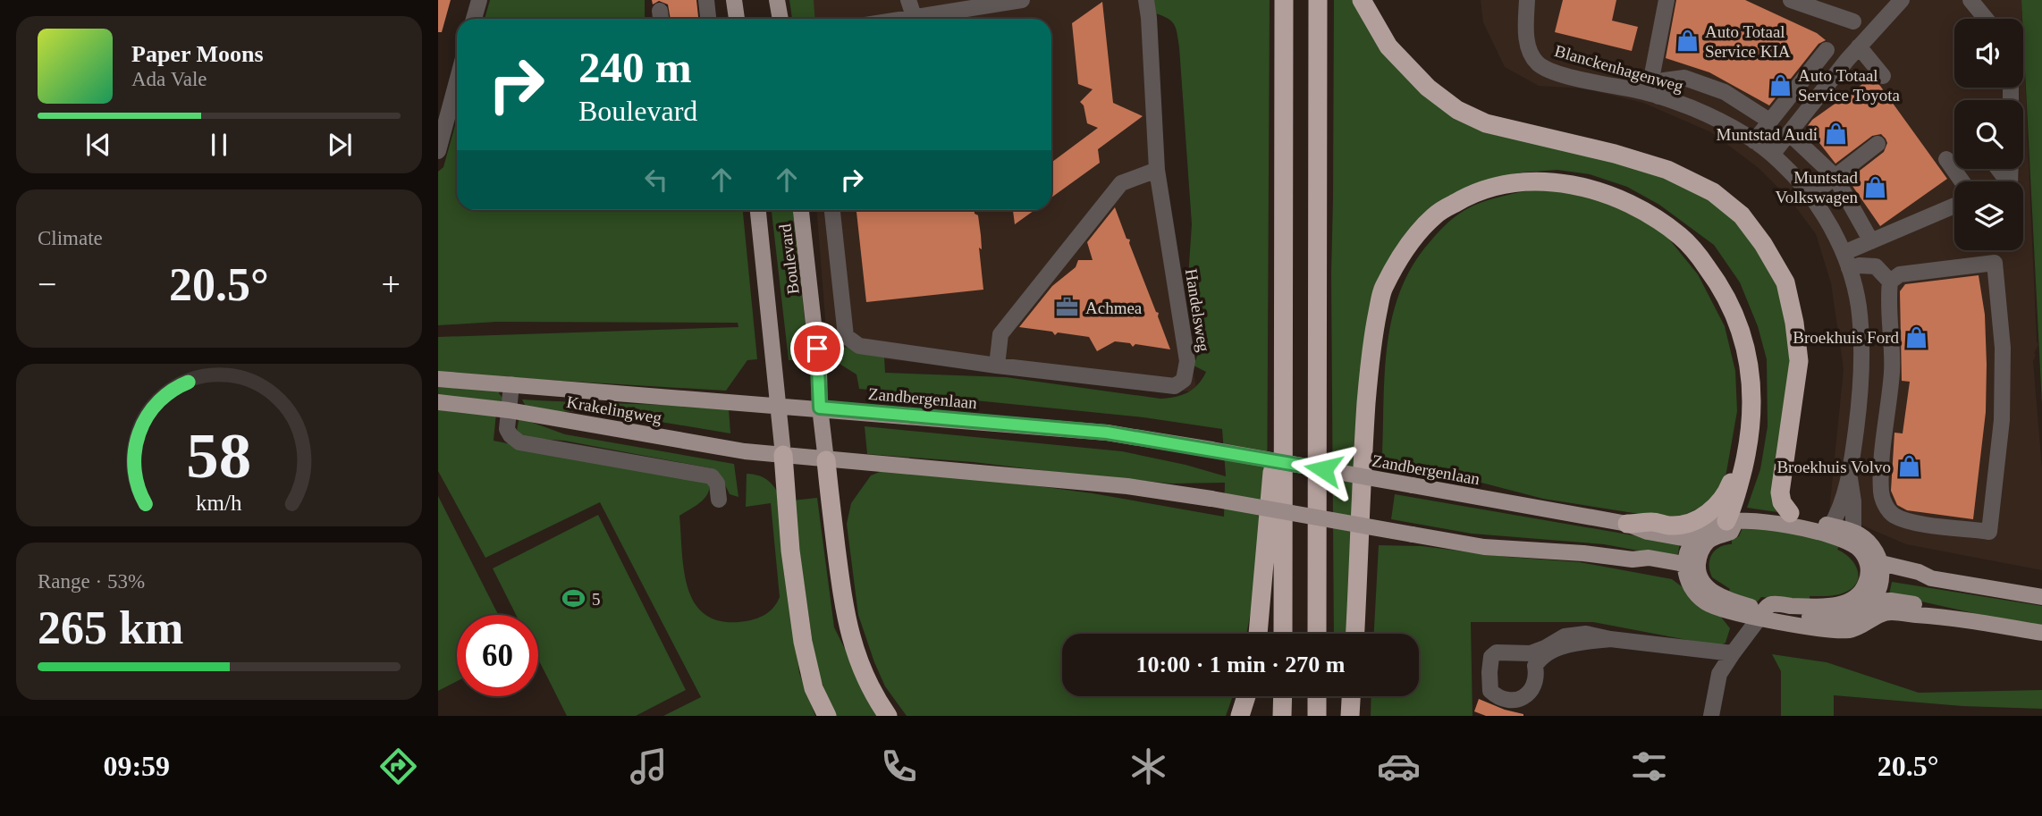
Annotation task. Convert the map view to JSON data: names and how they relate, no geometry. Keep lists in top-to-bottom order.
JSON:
{
  "streets": {
    "main road": ["Boulevard", "Zandbergenlaan", "Krakelingweg"],
    "street": ["Blanckenhagenweg", "Handelsweg"]
  },
  "crossings": [
    ["Boulevard", "Zandbergenlaan"],
    ["Boulevard", "Krakelingweg"],
    ["Zandbergenlaan", "Krakelingweg"]
  ],
  "places": {
    "shop": [
      "Auto Totaal Service KIA",
      "Auto Totaal Service Toyota",
      "Muntstad Audi",
      "Muntstad Volkswagen",
      "Broekhuis Ford",
      "Broekhuis Volvo"
    ],
    "office": ["Achmea"],
    "sports": ["5"]
  },
  "page": {
    "turn": ["240 m", "Boulevard"],
    "song": ["Paper Moons", "Ada Vale"],
    "tile": [
      "Climate",
      ["Range · 53%", "265 km"]
    ],
    "heat": ["−", "20.5°", "+"],
    "limit": "60",
    "trip": "10:00 · 1 min · 270 m",
    "tabs": ["09:59", "20.5°"],
    "gauge": ["58", "km/h"]
  }
}
